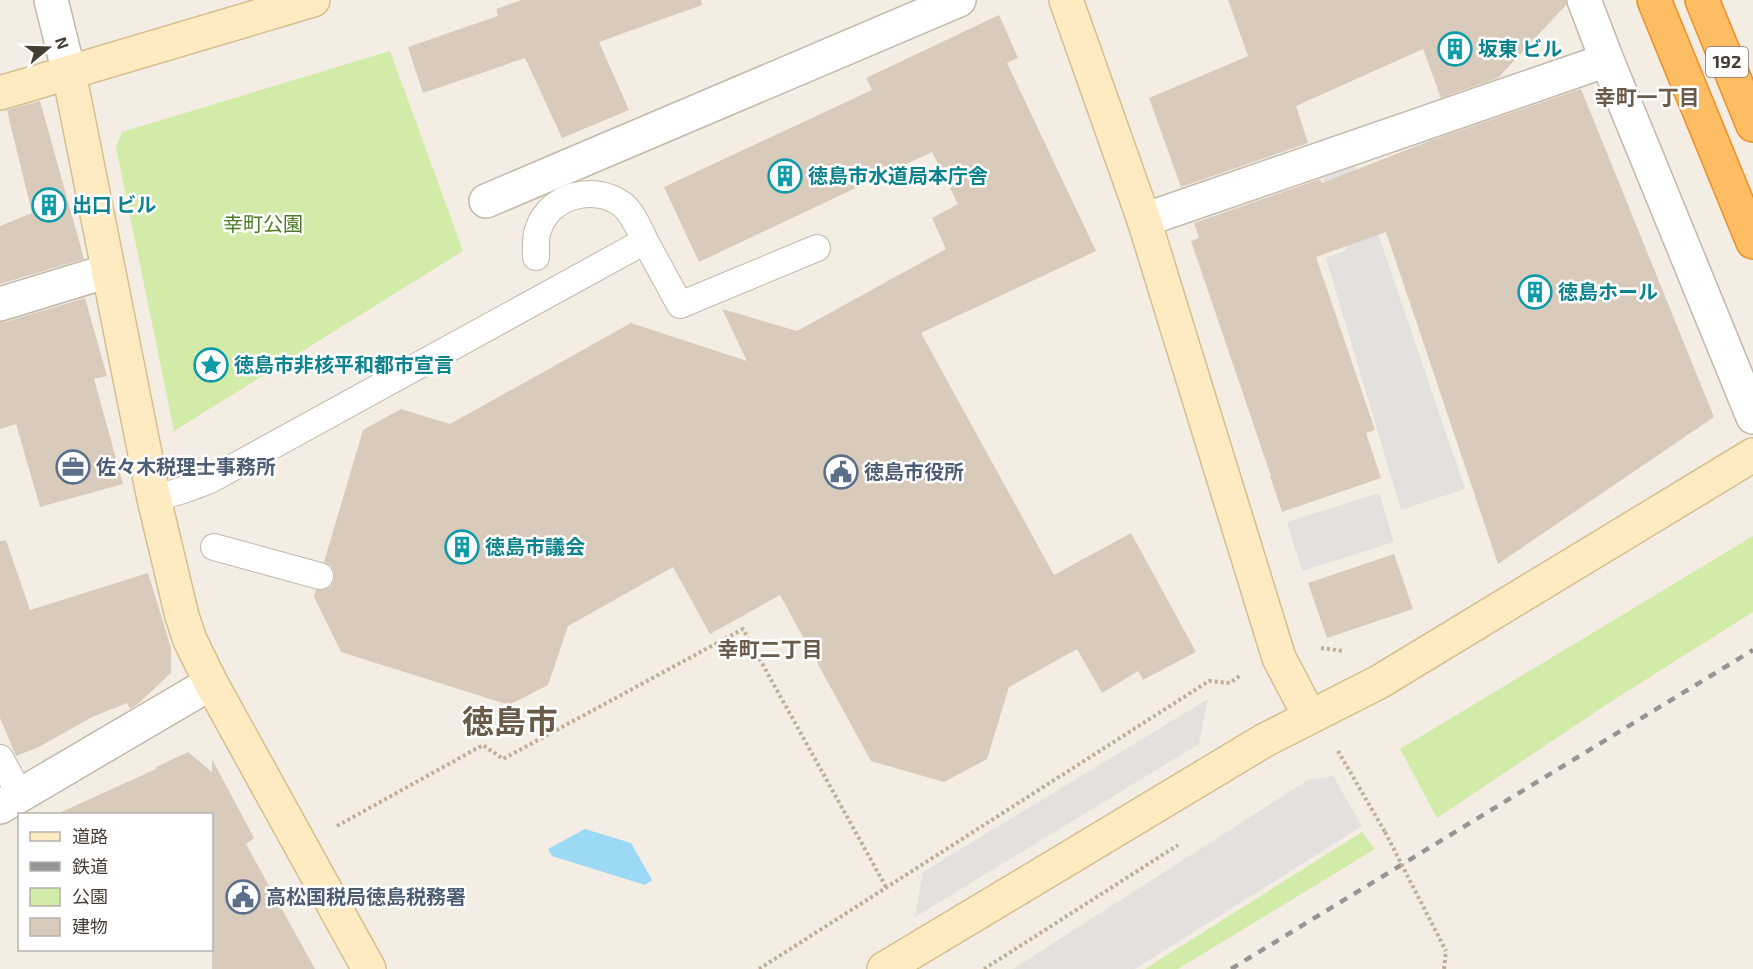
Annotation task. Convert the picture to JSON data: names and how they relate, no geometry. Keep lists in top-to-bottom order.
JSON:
{
  "streets": {
    "highway": ["192"]
  },
  "districts": ["幸町一丁目", "幸町二丁目", "徳島市"],
  "parks": ["幸町公園"],
  "places": {
    "building": [
      "坂東 ビル",
      "徳島市水道局本庁舎",
      "出口 ビル",
      "徳島ホール",
      "徳島市議会"
    ],
    "place": ["徳島市非核平和都市宣言"],
    "office": ["佐々木税理士事務所"],
    "public building": ["徳島市役所", "高松国税局徳島税務署"]
  },
  "legend": [
    "道路",
    "鉄道",
    "公園",
    "建物"
  ],
  "north": "right"
}
